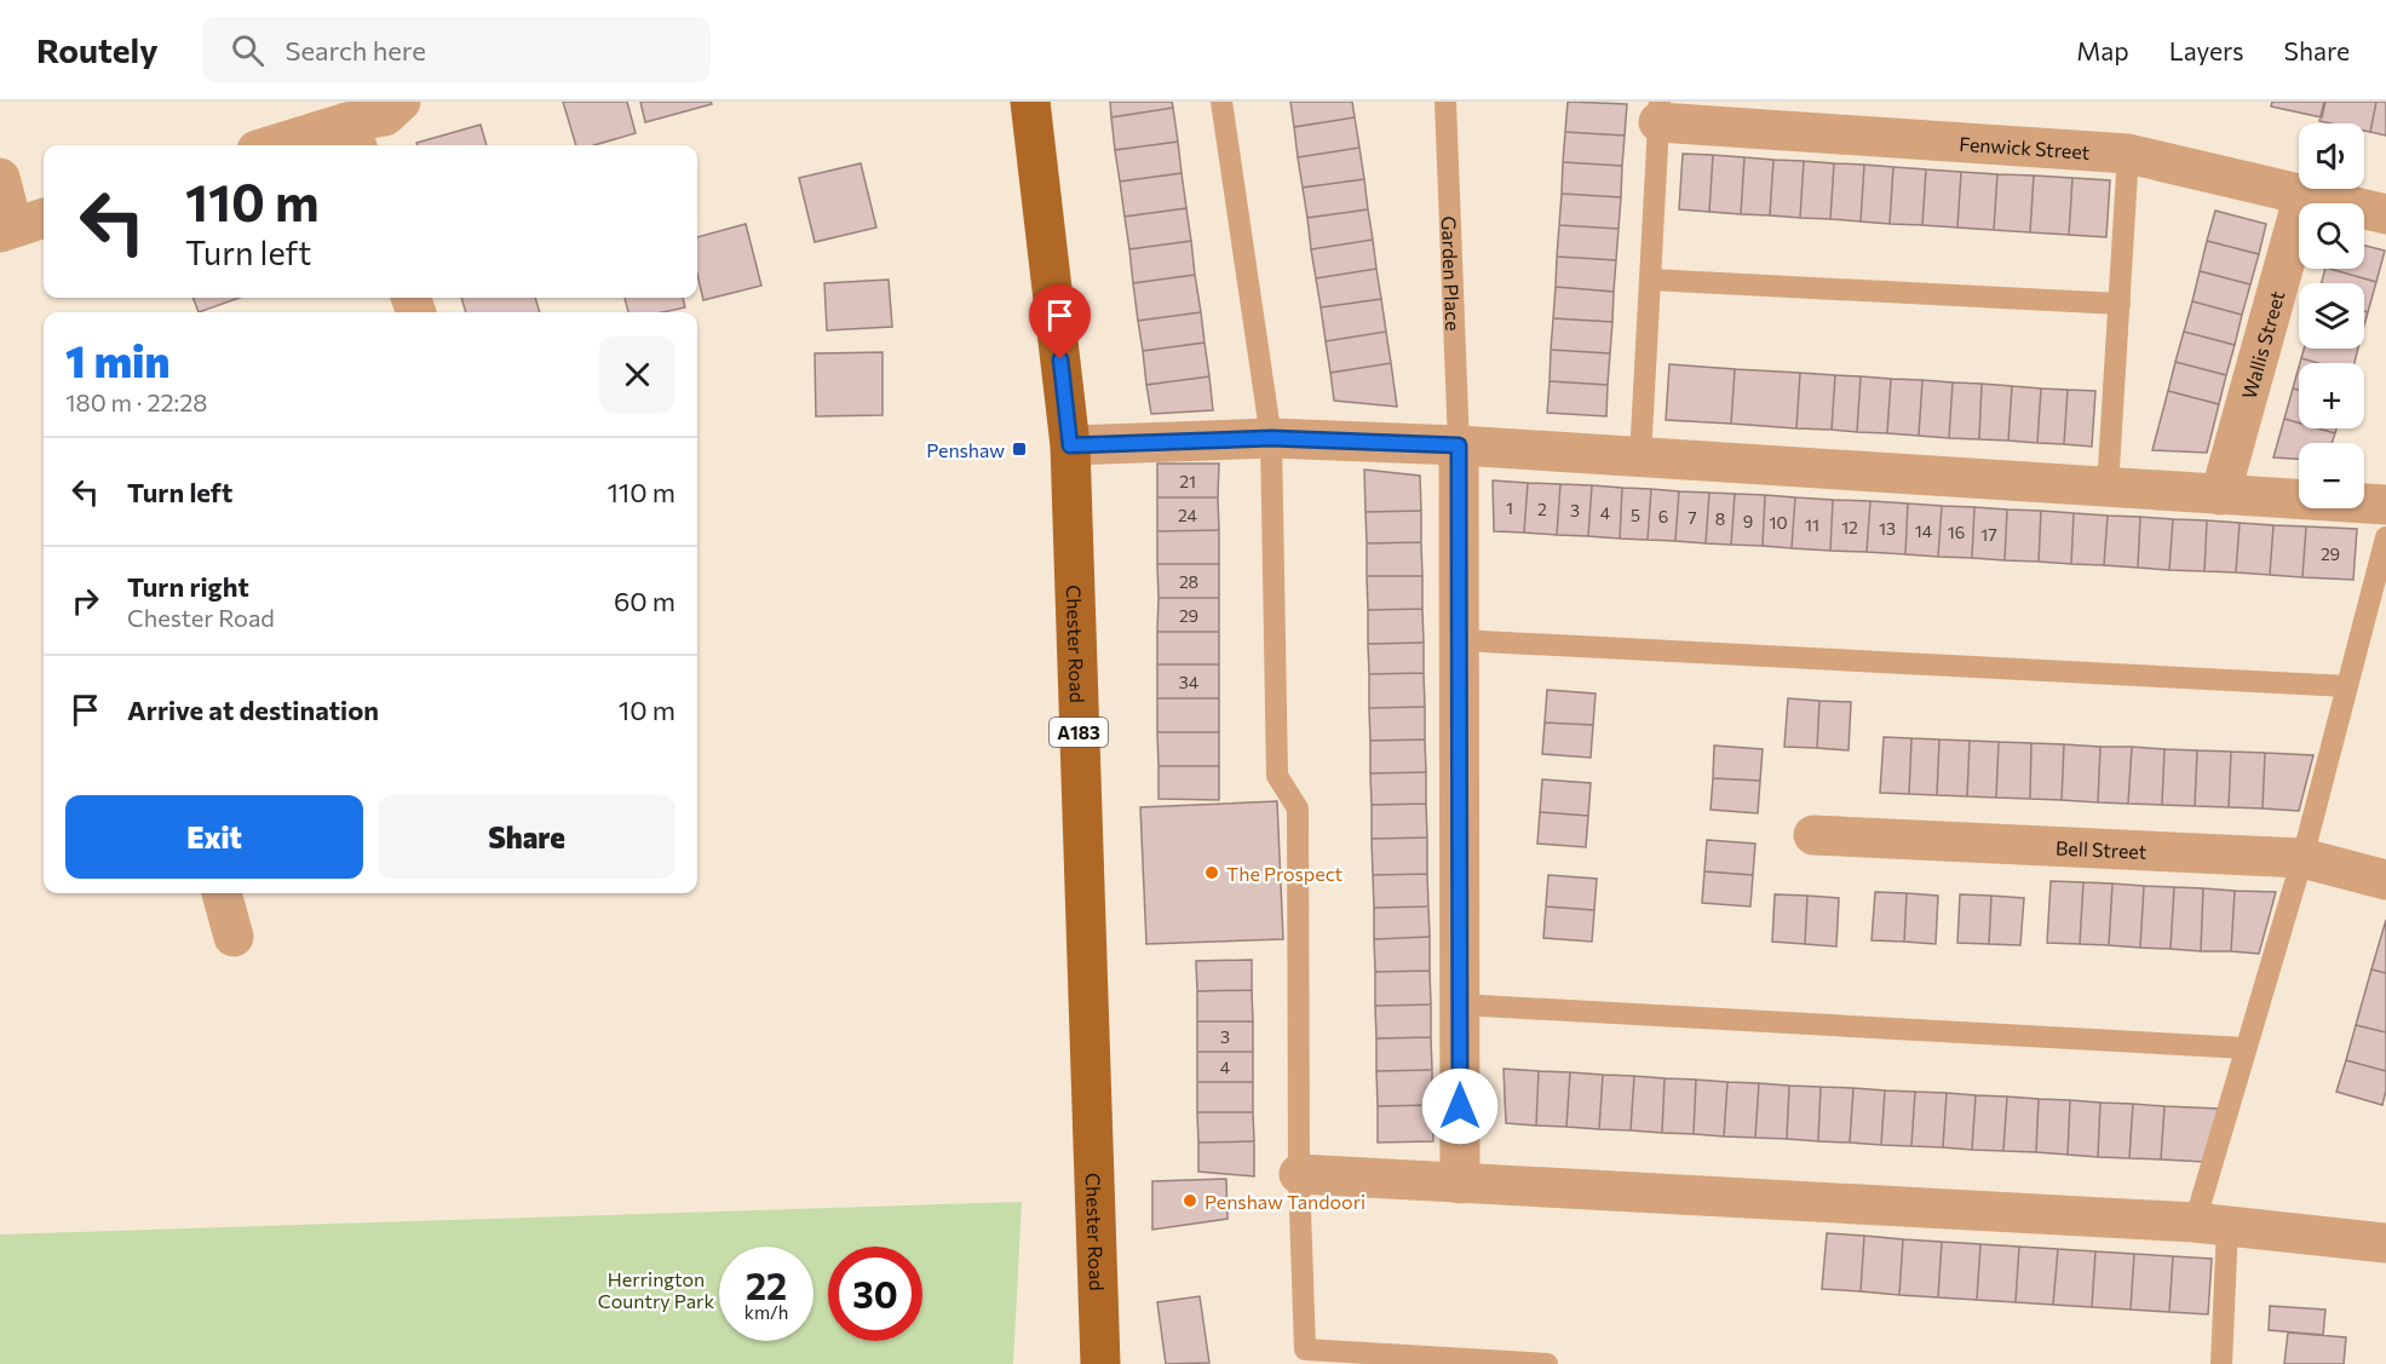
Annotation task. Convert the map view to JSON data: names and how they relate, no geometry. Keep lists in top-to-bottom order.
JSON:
{
  "streets": {
    "main road": ["Chester Road", "A183"],
    "street": ["Fenwick Street", "Wallis Street", "Bell Street"],
    "lane": ["Garden Place"]
  },
  "crossings": [
    ["Fenwick Street", "Wallis Street"]
  ],
  "parks": ["Herrington Country Park"],
  "places": {
    "transit": ["Penshaw"],
    "other": ["The Prospect", "Penshaw Tandoori"]
  },
  "house_numbers": [
    "21",
    "1",
    "2",
    "3",
    "4",
    "24",
    "5",
    "6",
    "7",
    "8",
    "9",
    "10",
    "11",
    "12",
    "13",
    "14",
    "16",
    "17",
    "29",
    "28",
    "29",
    "34",
    "3",
    "4"
  ],
  "page": {
    "header": "Routely",
    "search": "Search here",
    "nav": ["Map", "Layers", "Share"],
    "map_buttons": ["+", "−"],
    "turn": ["110 m", "Turn left"],
    "heading": ["1 min", "180 m · 22:28"],
    "list": [
      {
        "name": "Turn left",
        "value": "110 m"
      },
      {
        "name": "Turn right",
        "note": "Chester Road",
        "value": "60 m"
      },
      {
        "name": "Arrive at destination",
        "value": "10 m"
      }
    ],
    "buttons": ["Exit", "Share"],
    "speed": "22 km/h",
    "limit": "30"
  }
}
